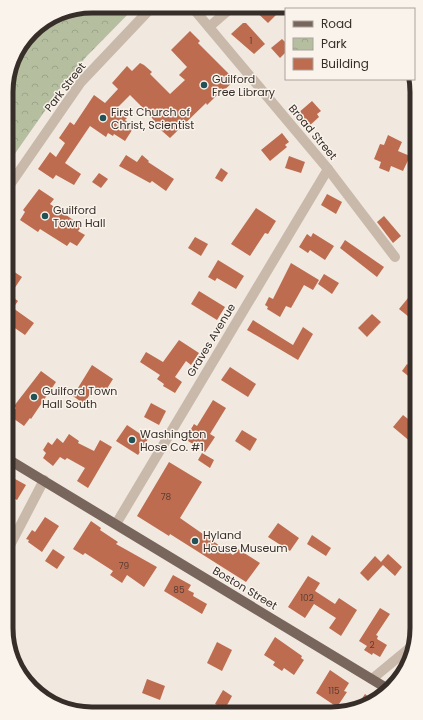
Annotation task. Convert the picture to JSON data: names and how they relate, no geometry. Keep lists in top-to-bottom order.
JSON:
{
  "streets": {
    "main road": ["Boston Street"],
    "street": ["Park Street", "Broad Street", "Graves Avenue"]
  },
  "crossings": [
    ["Broad Street", "Graves Avenue"],
    ["Graves Avenue", "Boston Street"]
  ],
  "places": [
    "Guilford Free Library",
    "First Church of Christ, Scientist",
    "Guilford Town Hall",
    "Guilford Town Hall South",
    "Washington Hose Co. #1",
    "Hyland House Museum"
  ],
  "house_numbers": [
    "1",
    "78",
    "79",
    "85",
    "102",
    "2",
    "115"
  ],
  "legend": ["Road", "Park", "Building"]
}
